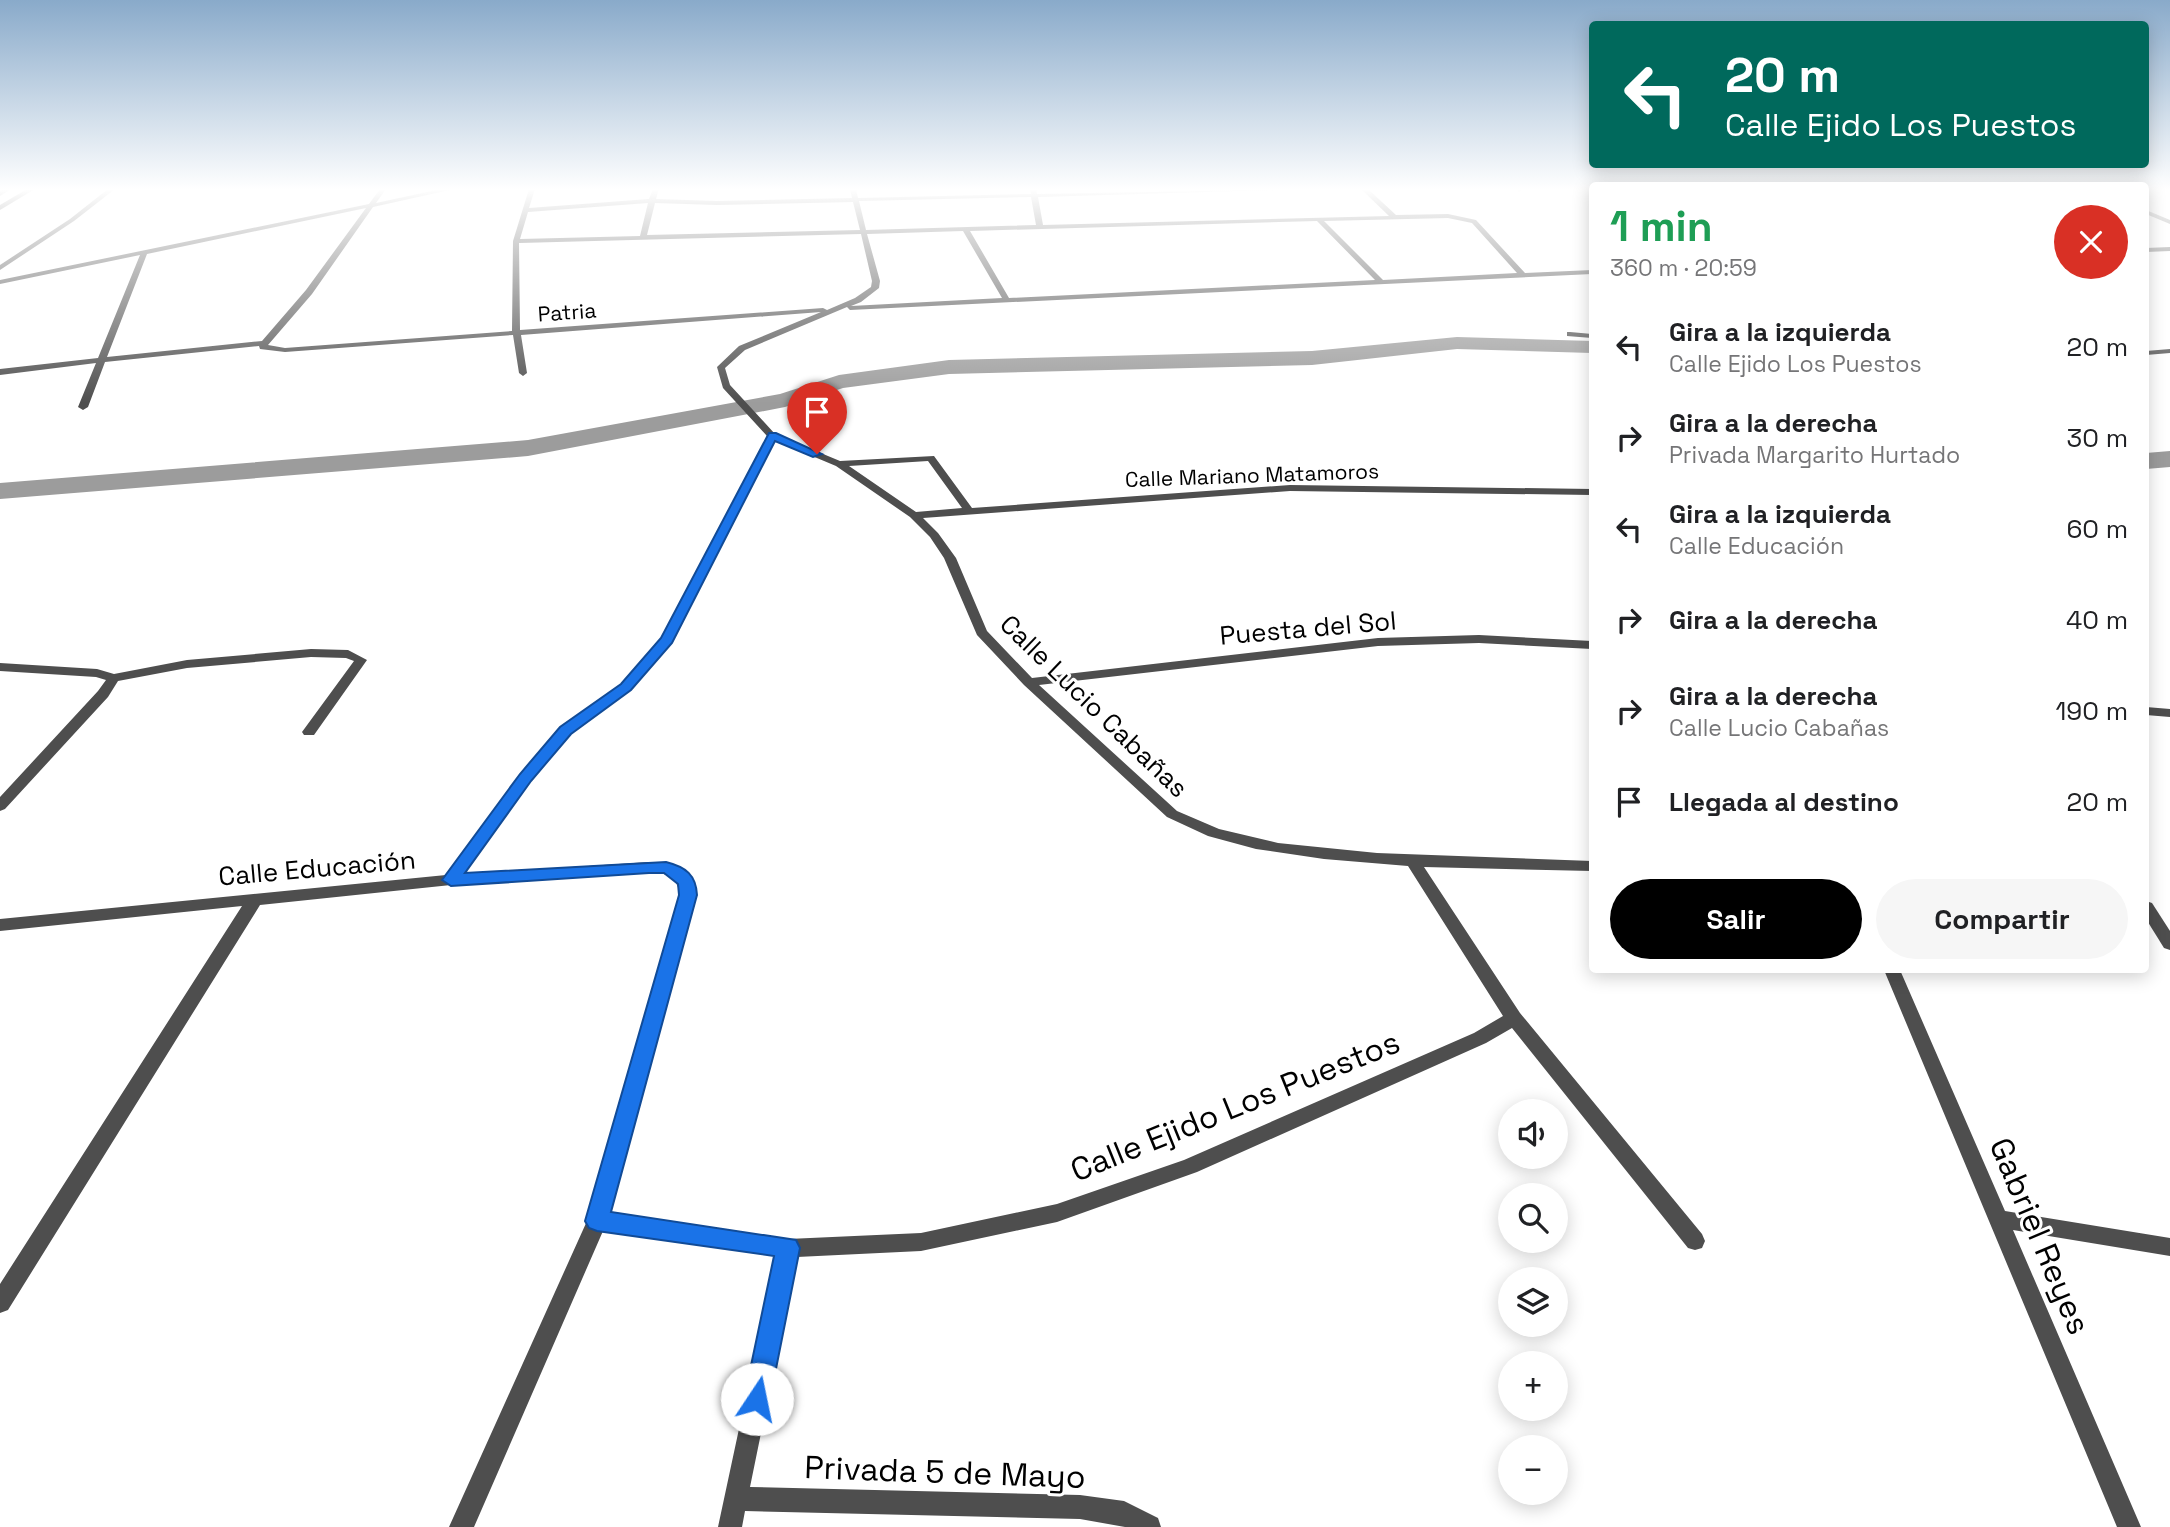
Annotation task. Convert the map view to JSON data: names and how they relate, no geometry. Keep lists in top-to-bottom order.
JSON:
{
  "streets": {
    "street": [
      "Patria",
      "Calle Mariano Matamoros",
      "Puesta del Sol",
      "Calle Lucio Cabañas",
      "Calle Educación",
      "Calle Ejido Los Puestos",
      "Gabriel Reyes",
      "Privada 5 de Mayo"
    ]
  },
  "crossings": [
    ["Calle Mariano Matamoros", "Calle Lucio Cabañas"],
    ["Puesta del Sol", "Calle Lucio Cabañas"],
    ["Calle Educación", "Calle Ejido Los Puestos"]
  ],
  "page": {
    "turn": ["20 m", "Calle Ejido Los Puestos"],
    "heading": ["1 min", "360 m · 20:59"],
    "list": [
      {
        "name": "Gira a la izquierda",
        "note": "Calle Ejido Los Puestos",
        "value": "20 m"
      },
      {
        "name": "Gira a la derecha",
        "note": "Privada Margarito Hurtado",
        "value": "30 m"
      },
      {
        "name": "Gira a la izquierda",
        "note": "Calle Educación",
        "value": "60 m"
      },
      {
        "name": "Gira a la derecha",
        "value": "40 m"
      },
      {
        "name": "Gira a la derecha",
        "note": "Calle Lucio Cabañas",
        "value": "190 m"
      },
      {
        "name": "Llegada al destino",
        "value": "20 m"
      }
    ],
    "buttons": ["Salir", "Compartir"],
    "map_buttons": ["+", "−"]
  }
}
